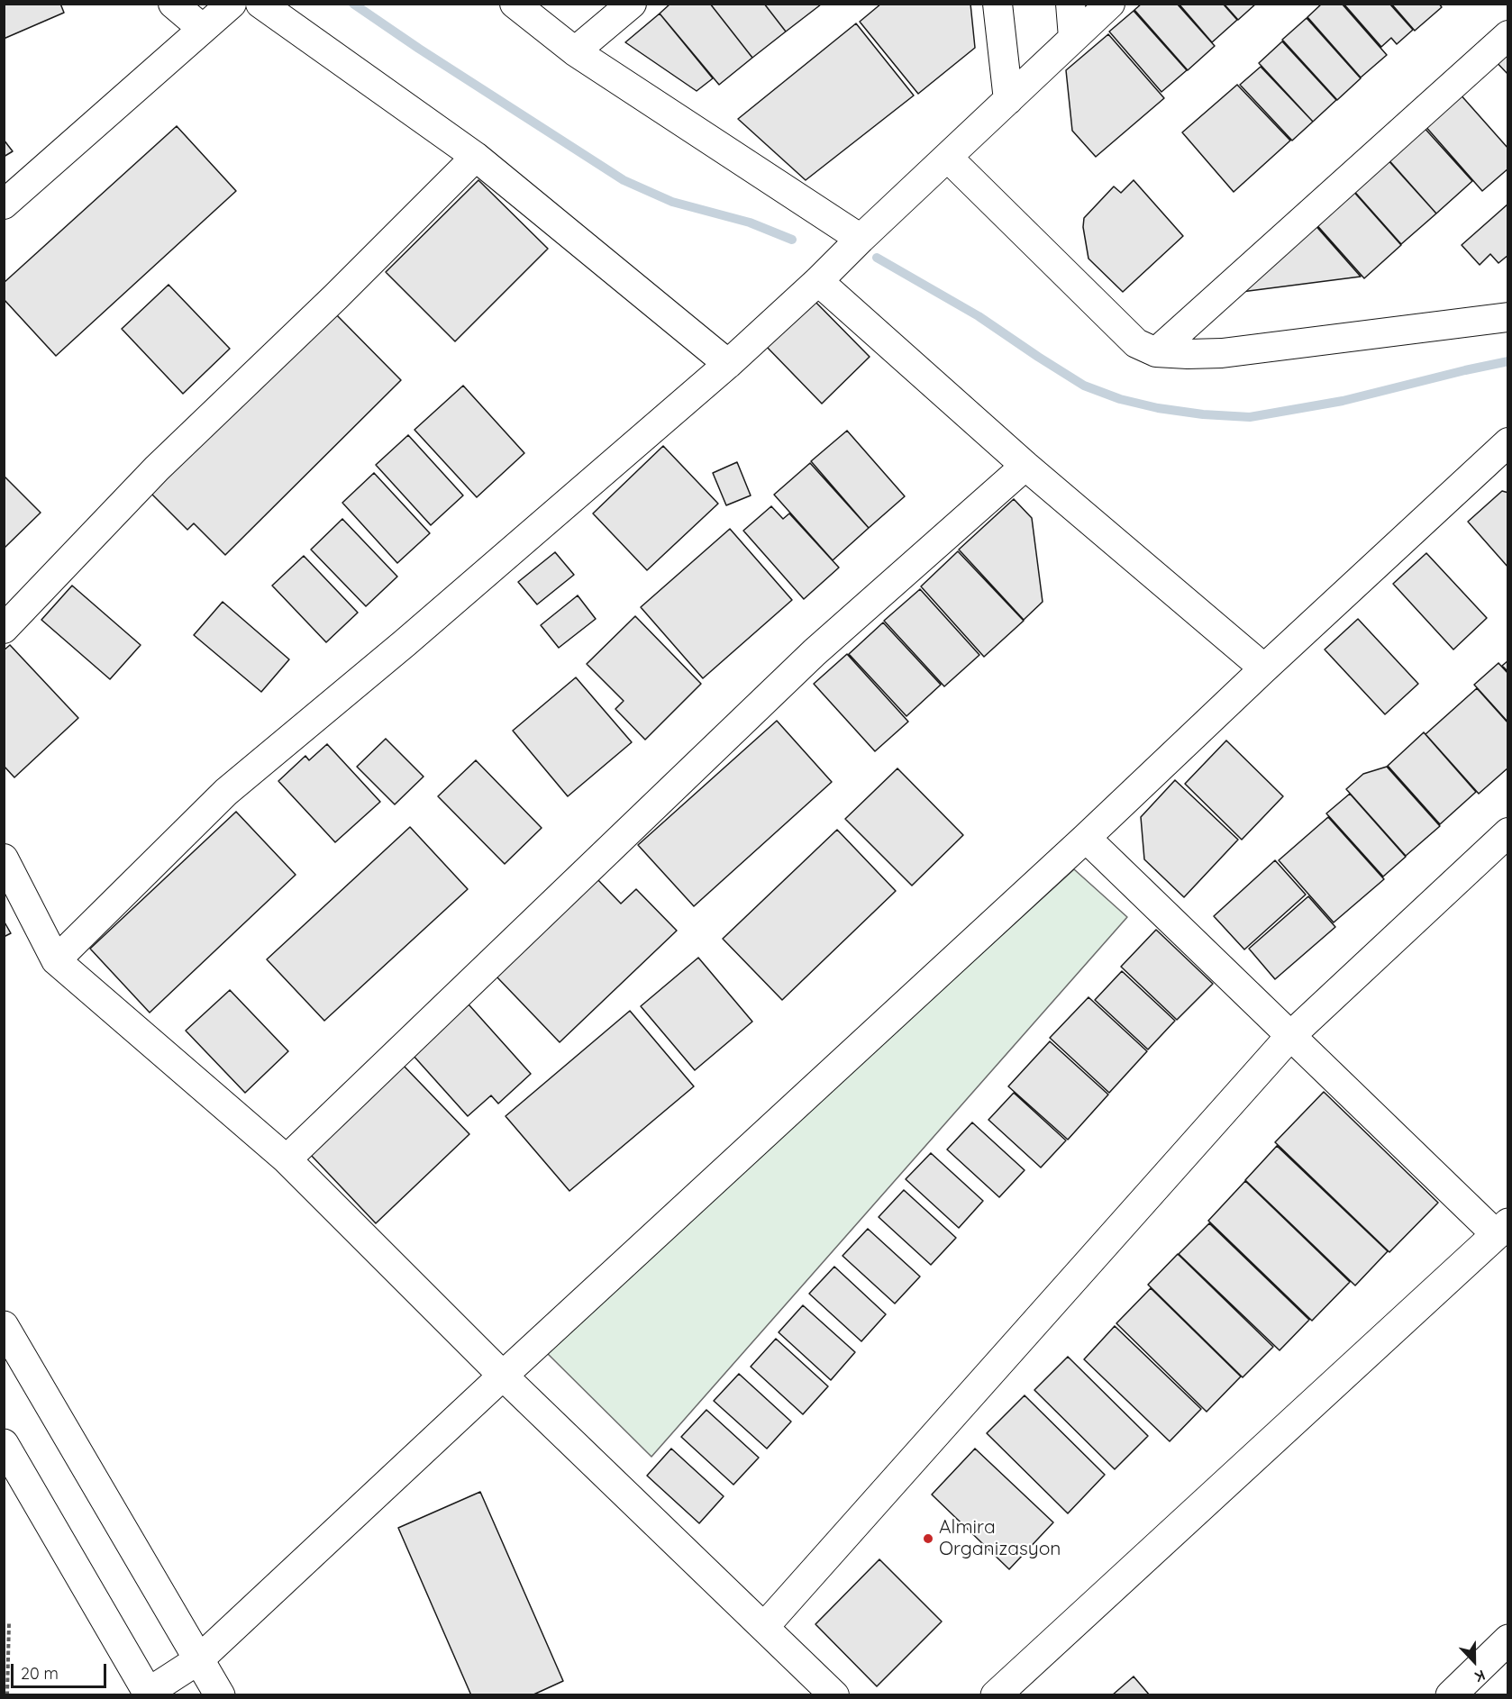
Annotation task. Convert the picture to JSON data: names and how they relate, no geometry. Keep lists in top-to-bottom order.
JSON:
{
  "places": ["Almira Organizasyon"],
  "scale_bar": "20 m",
  "north": "bottom"
}
